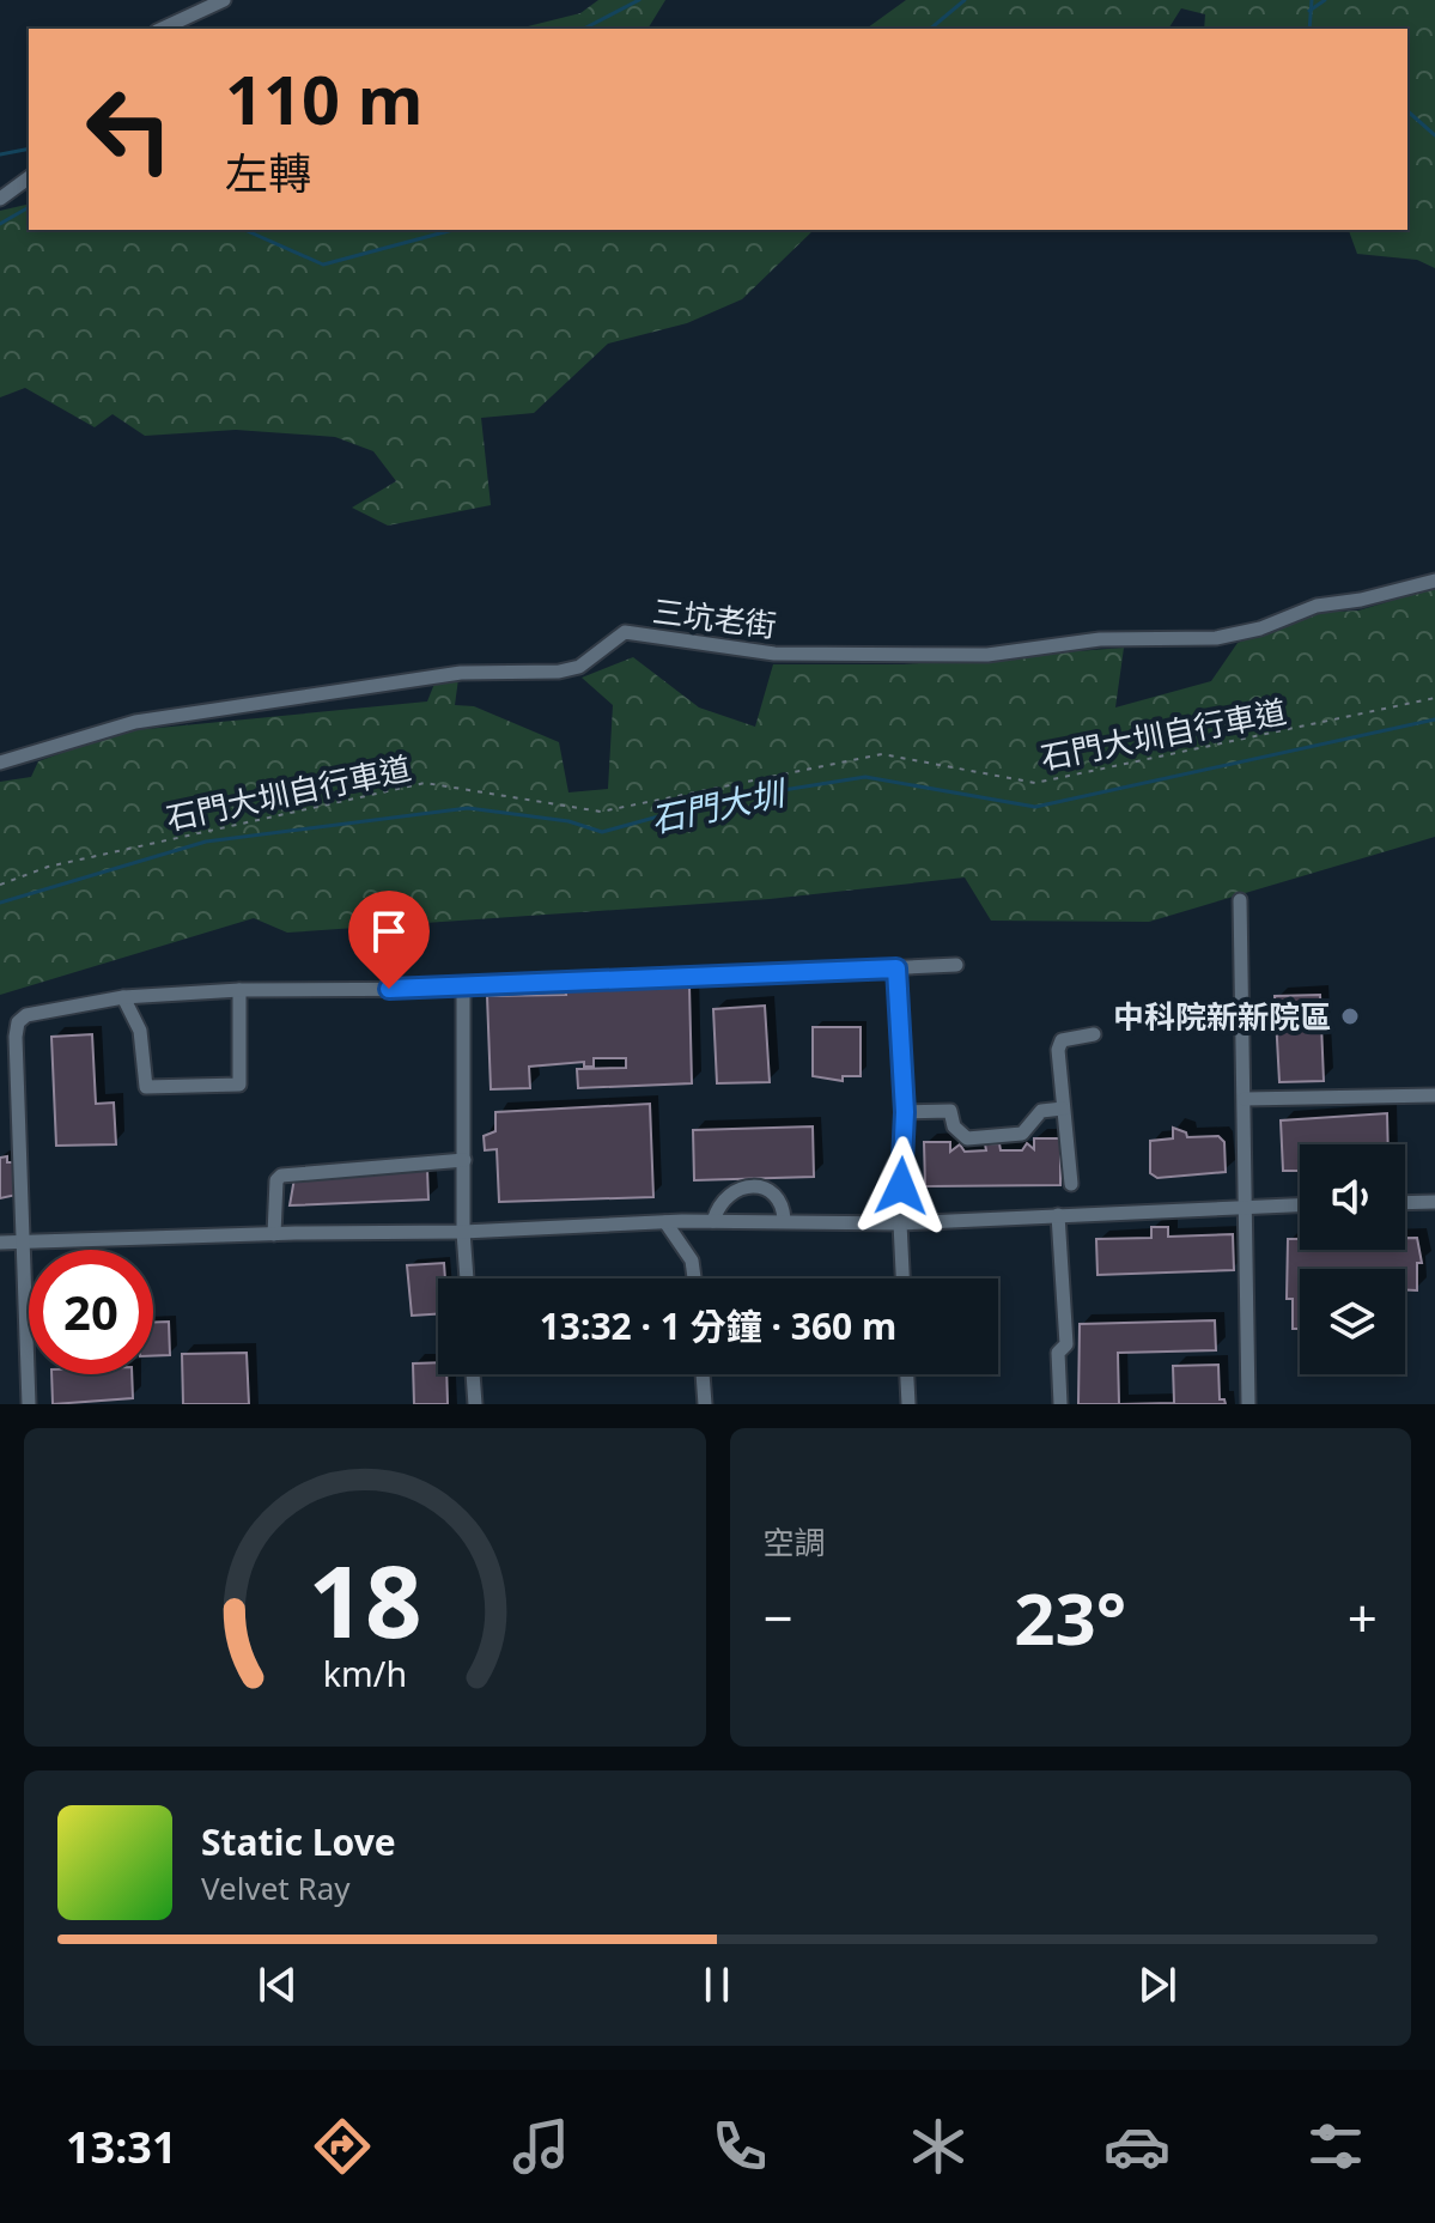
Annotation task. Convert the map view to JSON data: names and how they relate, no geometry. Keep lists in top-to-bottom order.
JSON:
{
  "streets": {
    "street": ["三坑老街"],
    "path": ["石門大圳自行車道"]
  },
  "water": ["石門大圳"],
  "places": ["中科院新新院區"],
  "page": {
    "turn": ["110 m", "左轉"],
    "limit": "20",
    "trip": "13:32 · 1 分鐘 · 360 m",
    "tile": "空調",
    "heat": ["−", "23°", "+"],
    "song": ["Static Love", "Velvet Ray"],
    "tabs": "13:31",
    "gauge": ["18", "km/h"]
  }
}
